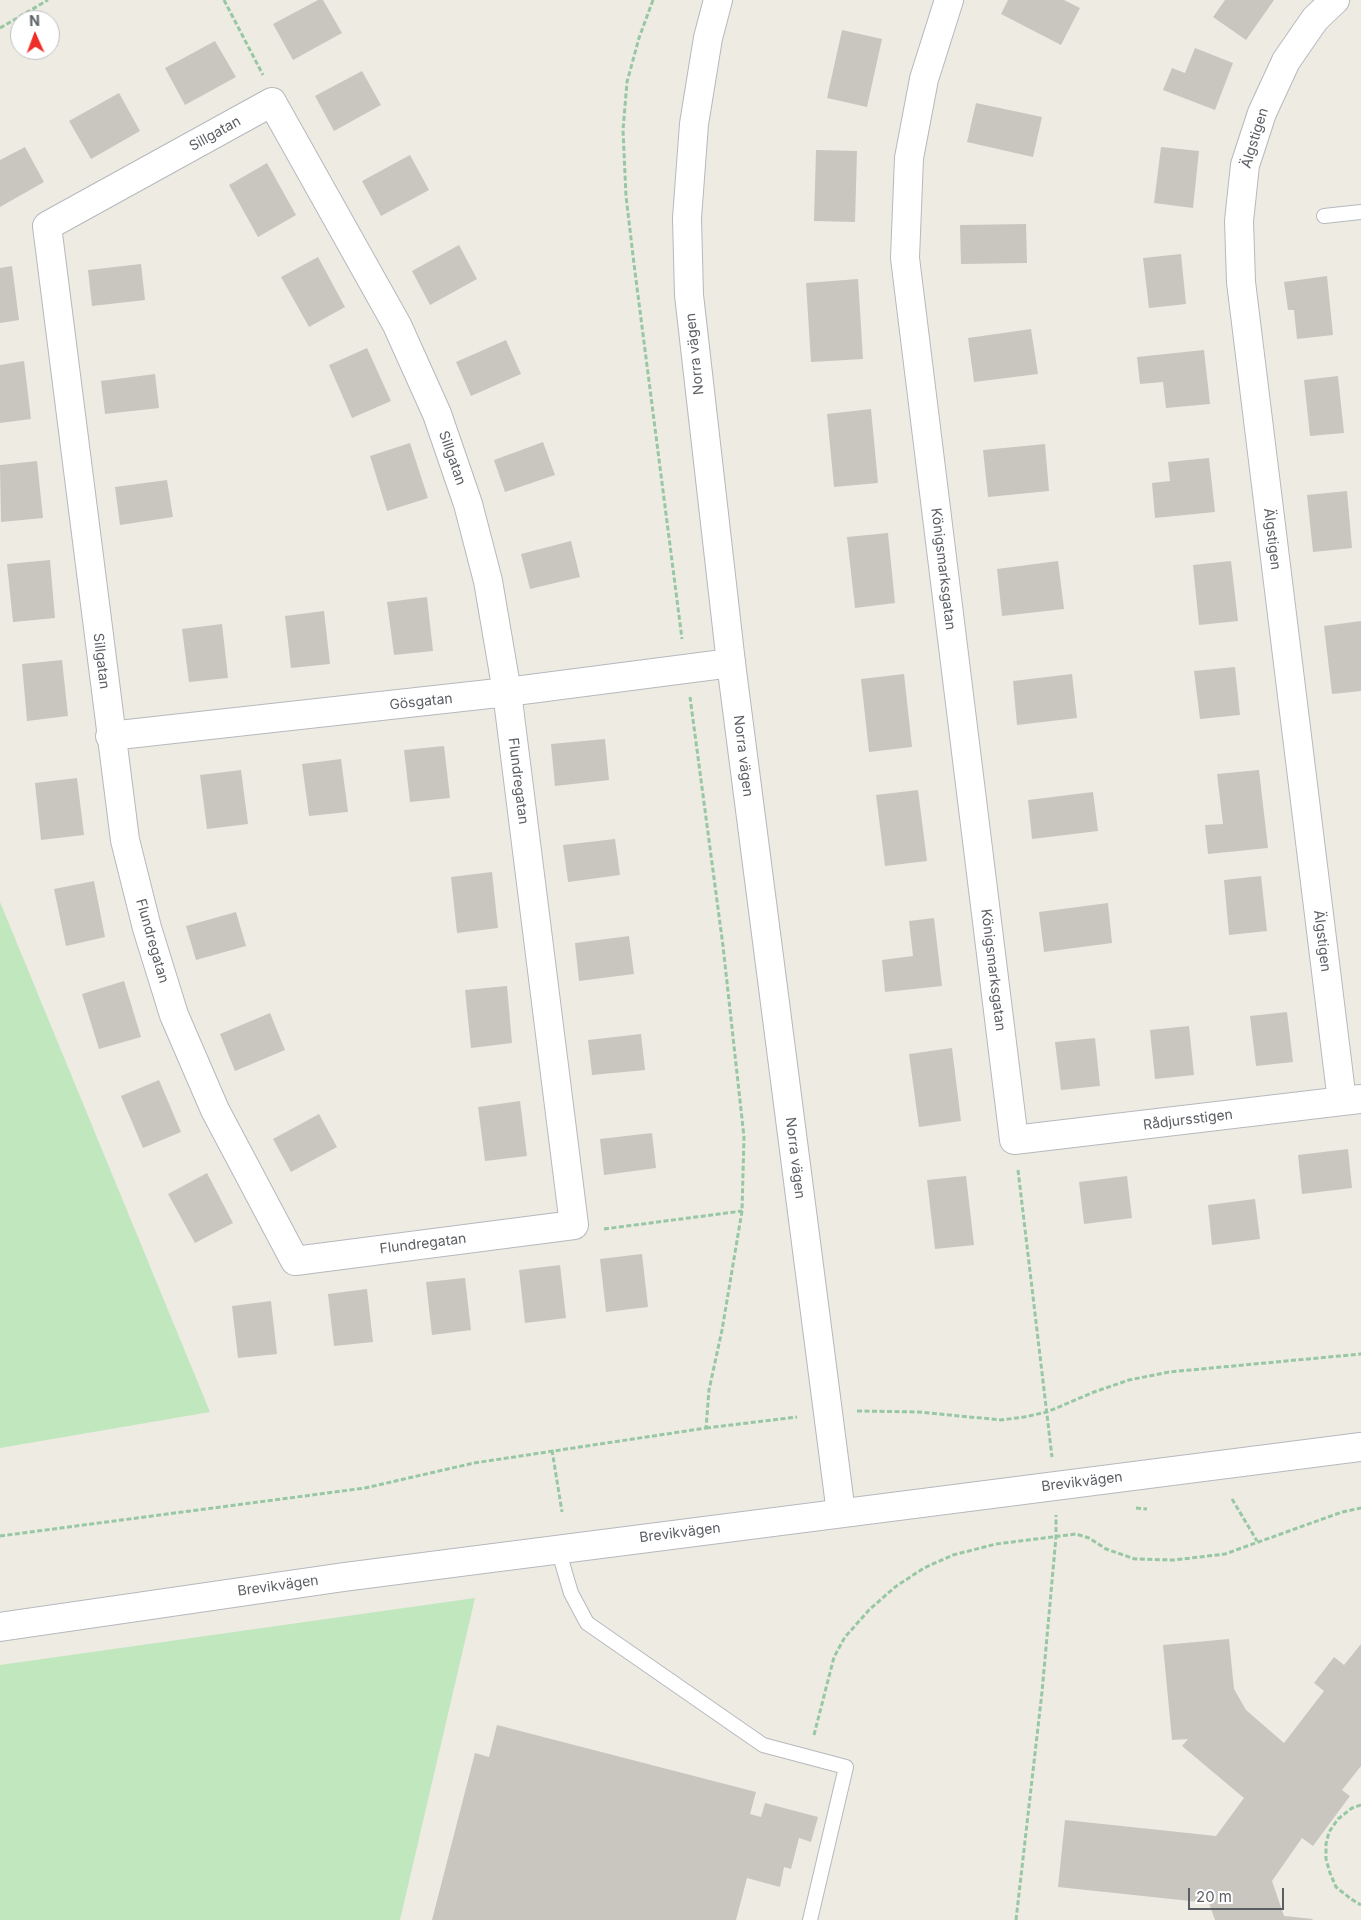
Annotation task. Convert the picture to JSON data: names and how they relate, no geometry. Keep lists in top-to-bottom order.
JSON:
{
  "streets": {
    "street": [
      "Sillgatan",
      "Älgstigen",
      "Norra vägen",
      "Königsmarksgatan",
      "Gösgatan",
      "Flundregatan",
      "Rådjursstigen",
      "Brevikvägen"
    ]
  },
  "crossings": [
    ["Sillgatan", "Gösgatan"],
    ["Sillgatan", "Flundregatan"],
    ["Älgstigen", "Rådjursstigen"],
    ["Norra vägen", "Gösgatan"],
    ["Norra vägen", "Brevikvägen"],
    ["Königsmarksgatan", "Rådjursstigen"],
    ["Gösgatan", "Flundregatan"]
  ],
  "scale_bar": "20 m",
  "north": "top"
}
